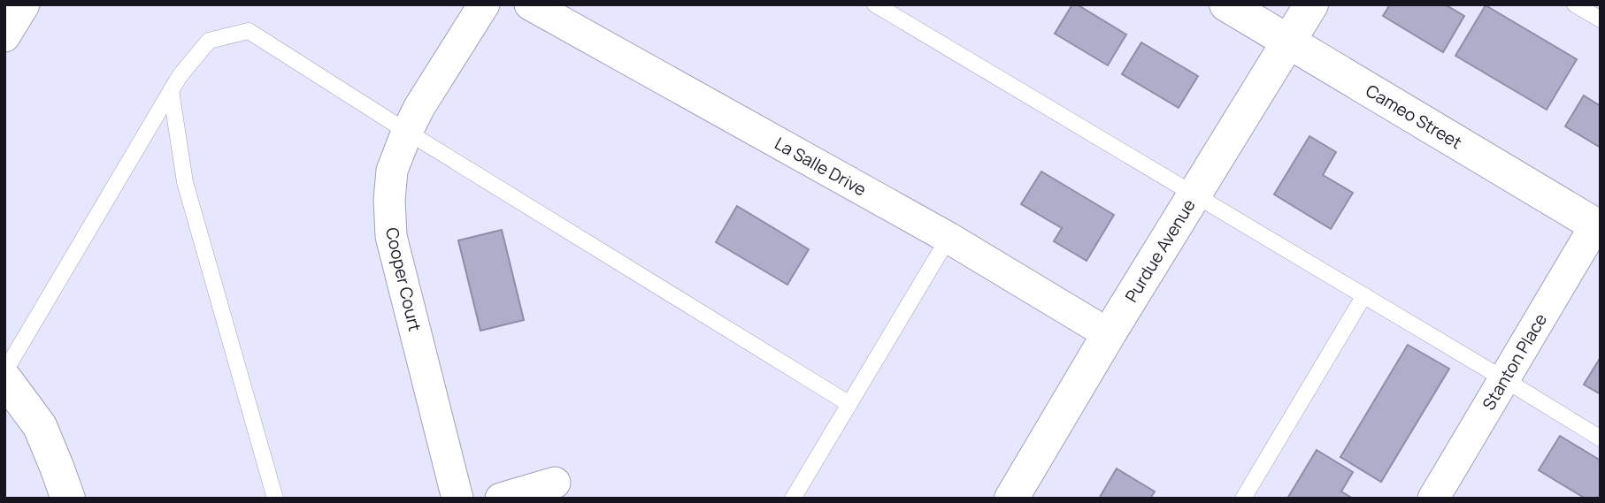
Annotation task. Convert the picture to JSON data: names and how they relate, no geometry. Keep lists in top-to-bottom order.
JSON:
{
  "streets": {
    "street": [
      "Cameo Street",
      "La Salle Drive",
      "Purdue Avenue",
      "Cooper Court",
      "Stanton Place"
    ]
  },
  "crossings": [
    ["Cameo Street", "Purdue Avenue"],
    ["Cameo Street", "Stanton Place"],
    ["La Salle Drive", "Purdue Avenue"]
  ]
}
